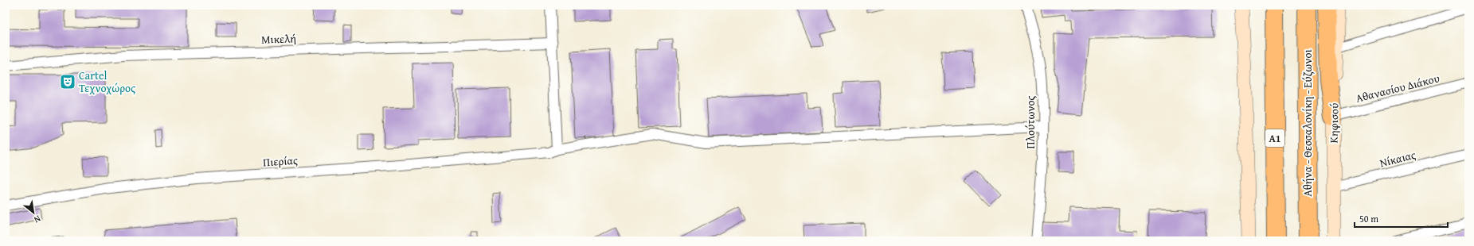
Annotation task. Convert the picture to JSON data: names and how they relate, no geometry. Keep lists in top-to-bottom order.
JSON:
{
  "streets": {
    "highway": ["Αθήνα - Θεσσαλονίκη - Εύζωνοι", "Α1"],
    "main road": ["Κηφισού"],
    "street": [
      "Μικελή",
      "Αθανασίου Διάκου",
      "Πλούτωνος",
      "Νίκαιας",
      "Πιερίας"
    ]
  },
  "crossings": [
    ["Αθανασίου Διάκου", "Κηφισού"],
    ["Πλούτωνος", "Πιερίας"],
    ["Κηφισού", "Νίκαιας"]
  ],
  "places": {
    "theatre": ["Cartel Τεχνοχώρος"]
  },
  "scale_bar": "50 m",
  "north": "bottom right"
}
